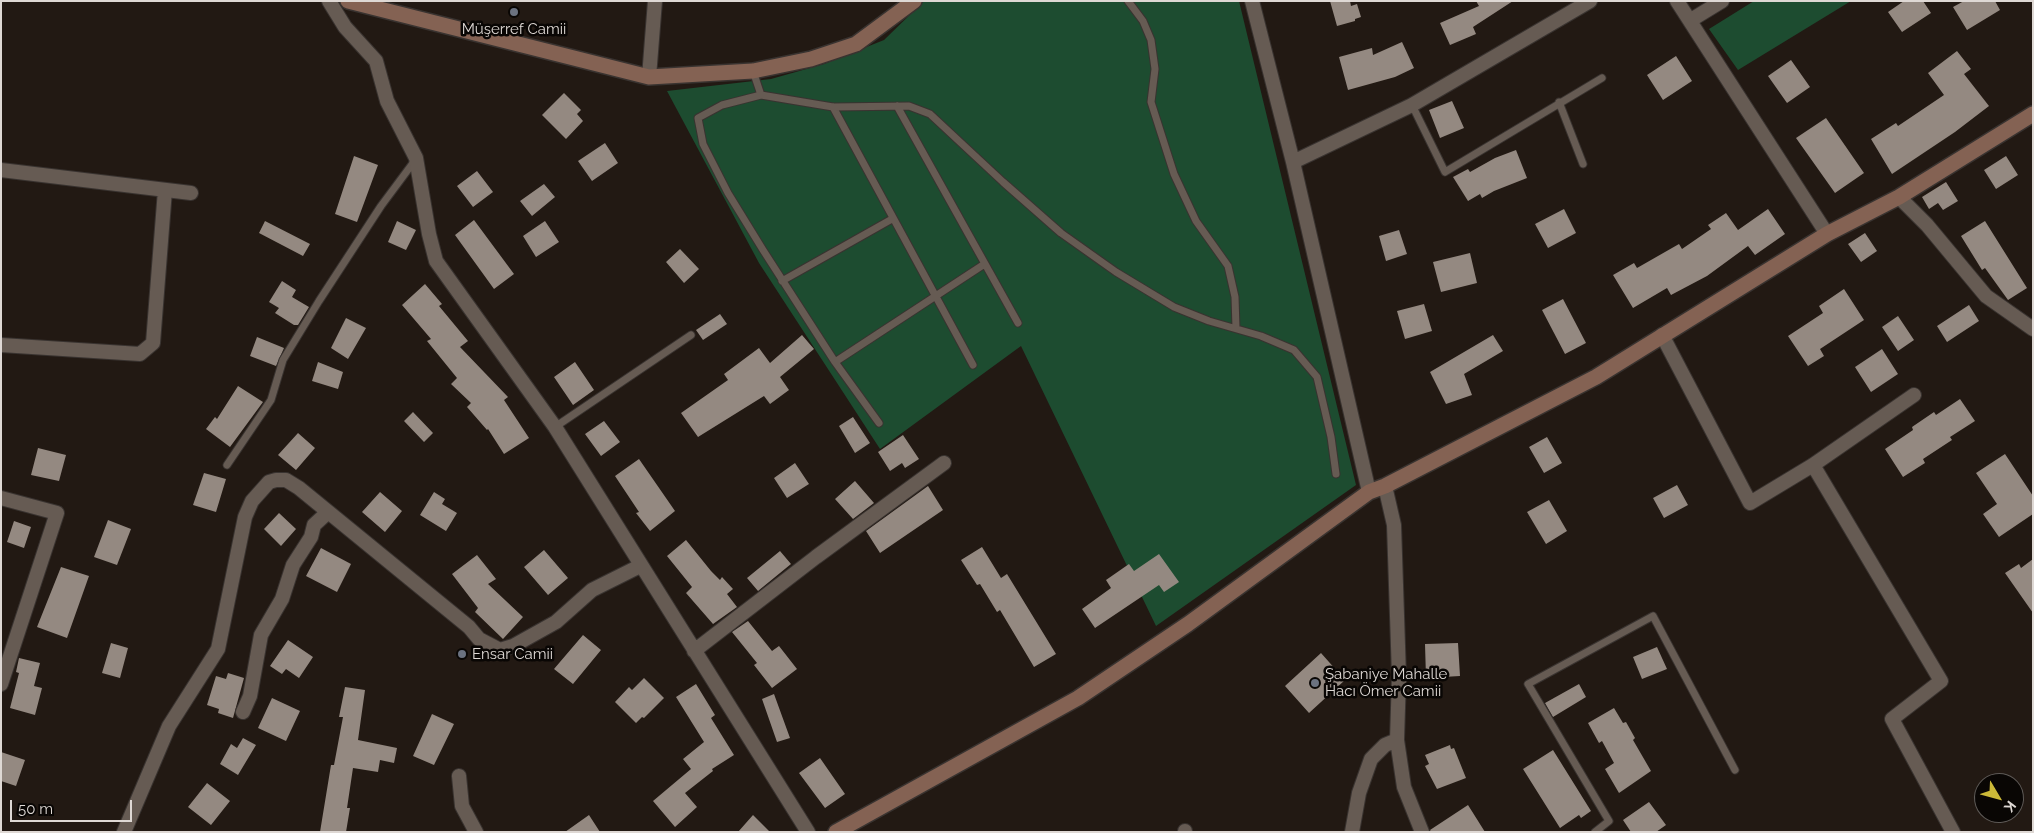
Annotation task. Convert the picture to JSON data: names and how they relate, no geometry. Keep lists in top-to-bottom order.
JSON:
{
  "places": ["Müşerref Camii", "Ensar Camii", "Şabaniye Mahalle Hacı Ömer Camii"],
  "scale_bar": "50 m",
  "north": "bottom right"
}
